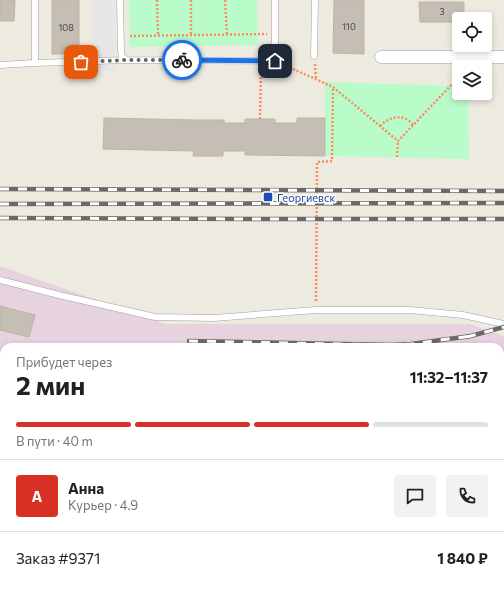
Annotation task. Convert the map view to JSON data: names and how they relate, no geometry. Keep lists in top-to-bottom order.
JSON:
{
  "places": {
    "transit": ["Георгиевск"]
  },
  "house_numbers": ["3", "110", "108"],
  "page": {
    "heading": ["2 мин", "Прибудет через", "11:32–11:37"],
    "panel": [
      "Анна",
      "Курьер · 4.9",
      "Заказ #9371",
      "1 840 ₽"
    ],
    "bar": "В пути · 40 m",
    "round": "А"
  }
}
